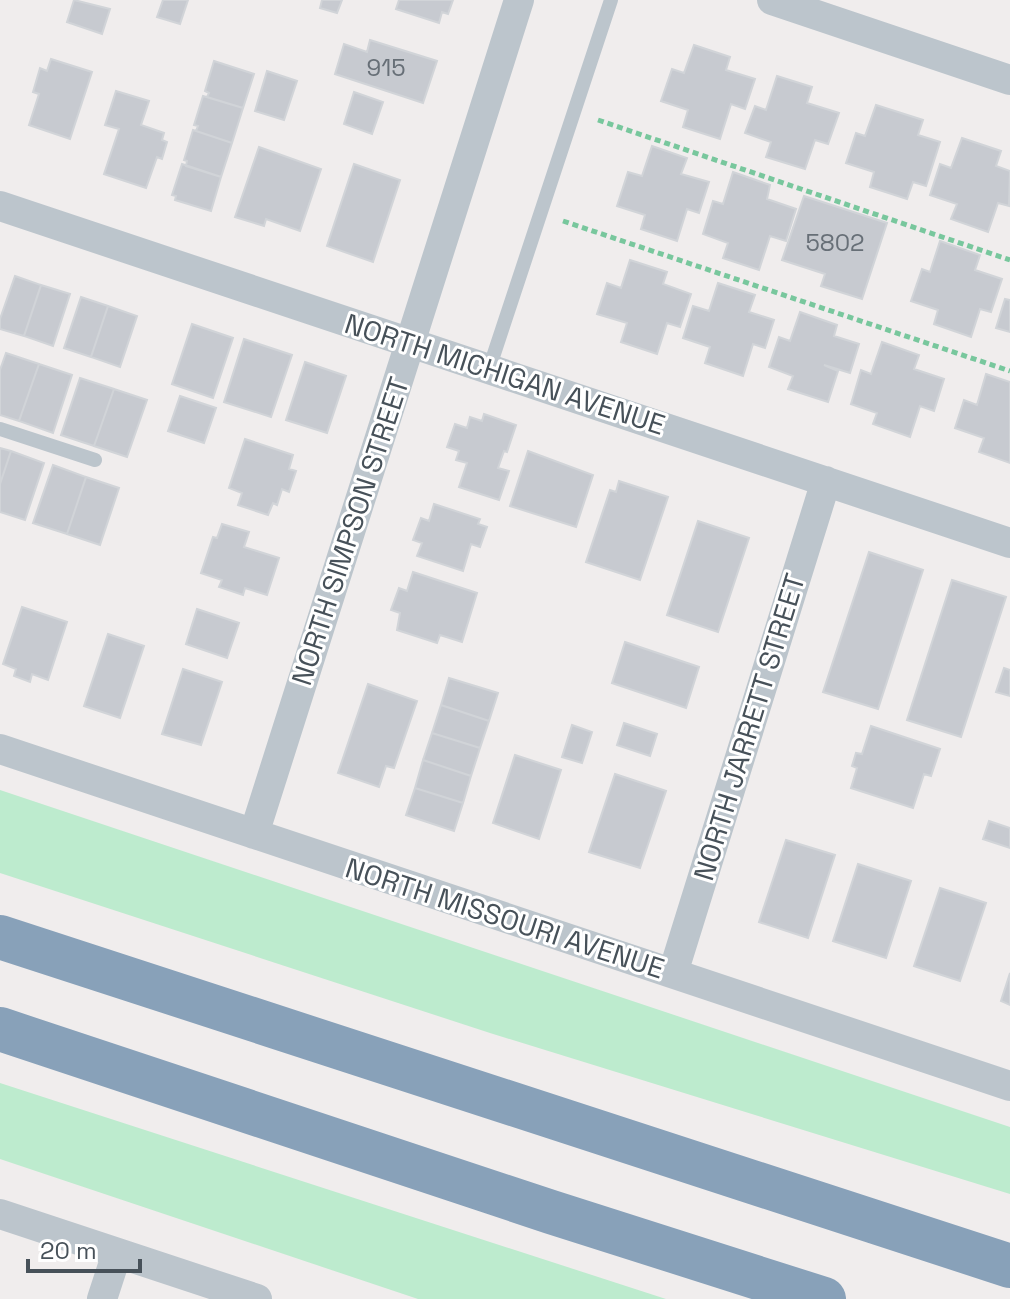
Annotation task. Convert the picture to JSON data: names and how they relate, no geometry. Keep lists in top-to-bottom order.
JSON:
{
  "streets": {
    "street": [
      "NORTH MICHIGAN AVENUE",
      "NORTH SIMPSON STREET",
      "NORTH JARRETT STREET",
      "NORTH MISSOURI AVENUE"
    ]
  },
  "crossings": [
    ["NORTH MICHIGAN AVENUE", "NORTH SIMPSON STREET"],
    ["NORTH MICHIGAN AVENUE", "NORTH JARRETT STREET"],
    ["NORTH SIMPSON STREET", "NORTH MISSOURI AVENUE"],
    ["NORTH JARRETT STREET", "NORTH MISSOURI AVENUE"]
  ],
  "house_numbers": ["915", "5802"],
  "scale_bar": "20 m"
}
